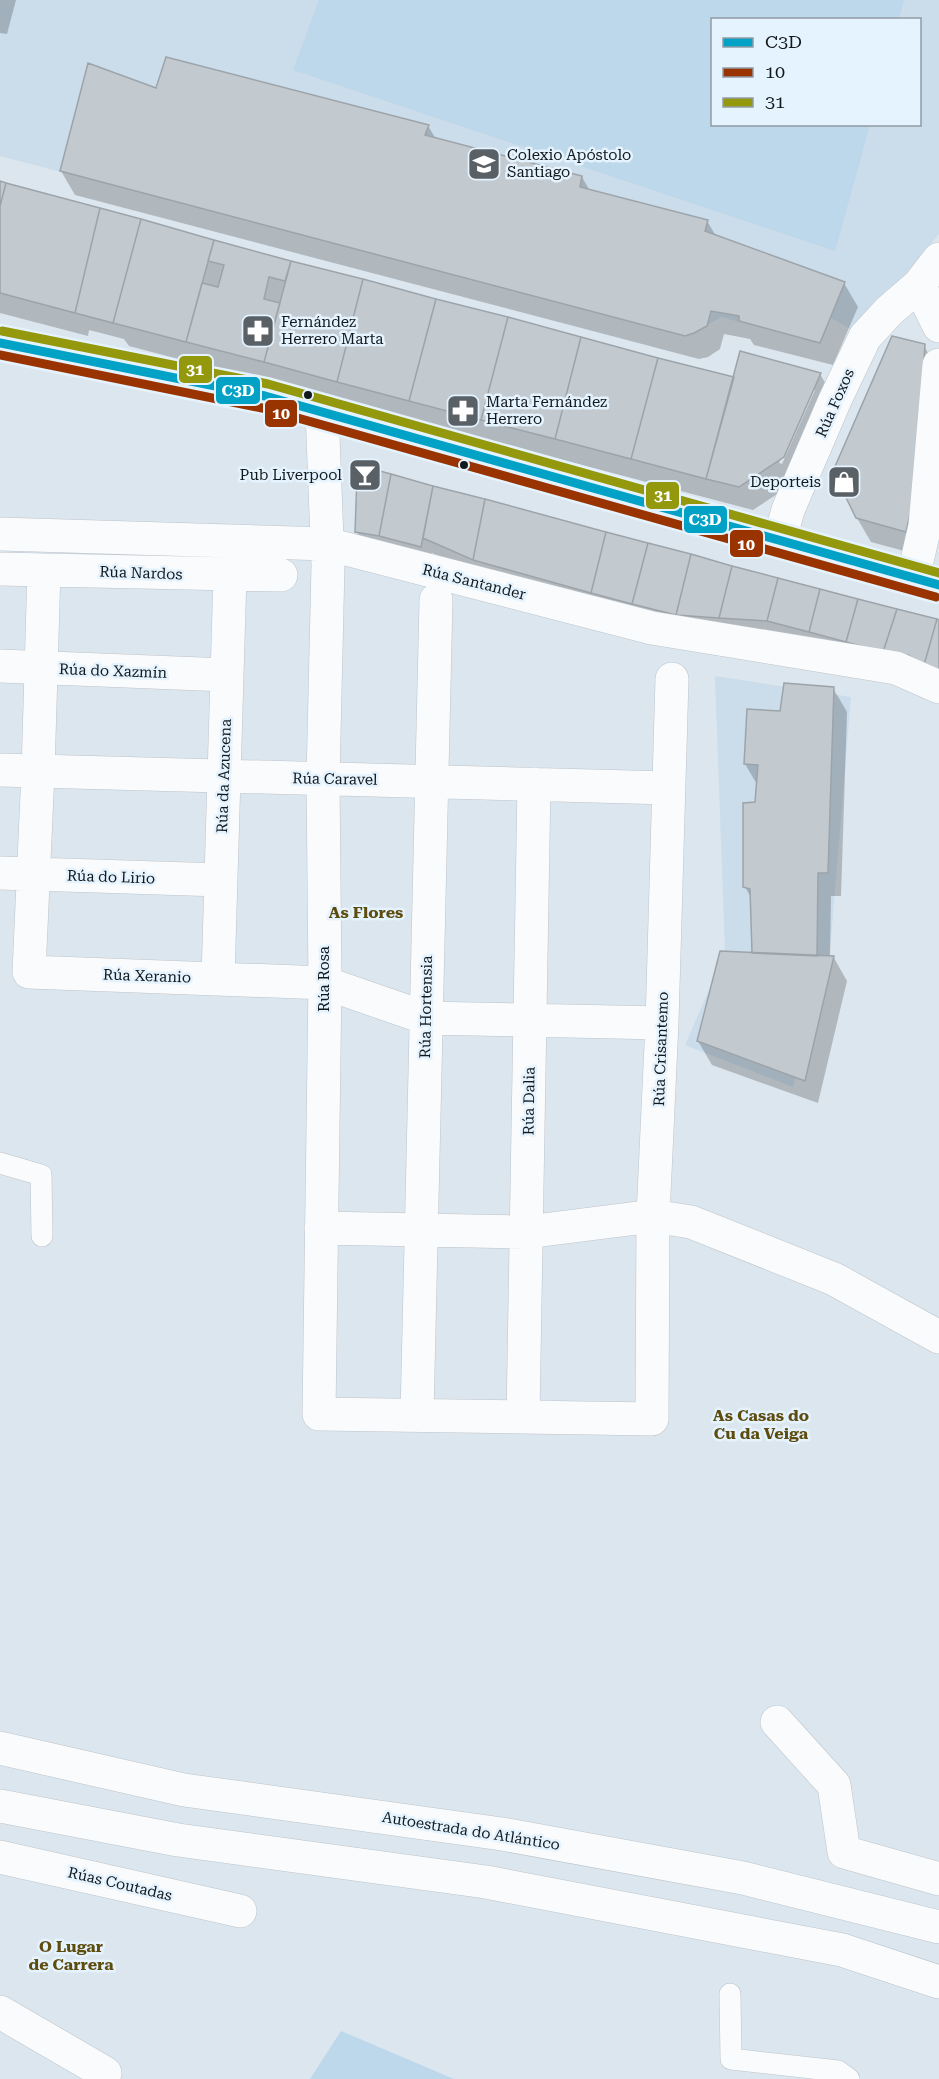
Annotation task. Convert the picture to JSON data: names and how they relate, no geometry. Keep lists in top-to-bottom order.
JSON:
{
  "streets": {
    "main road": [
      "Rúa Foxos",
      "Rúa Nardos",
      "Rúa Santander",
      "Rúa do Xazmín",
      "Rúa da Azucena",
      "Rúa Caravel",
      "Rúa do Lirio",
      "Rúa Xeranio",
      "Rúa Rosa",
      "Rúa Hortensia",
      "Rúa Crisantemo",
      "Rúa Dalia",
      "Autoestrada do Atlántico",
      "Rúas Coutadas"
    ]
  },
  "crossings": [
    ["Rúa Nardos", "Rúa da Azucena"],
    ["Rúa Nardos", "Rúa Xeranio"],
    ["Rúa Santander", "Rúa Rosa"],
    ["Rúa do Xazmín", "Rúa da Azucena"],
    ["Rúa do Xazmín", "Rúa Xeranio"],
    ["Rúa da Azucena", "Rúa Caravel"],
    ["Rúa da Azucena", "Rúa do Lirio"],
    ["Rúa da Azucena", "Rúa Xeranio"],
    ["Rúa Caravel", "Rúa Xeranio"],
    ["Rúa Caravel", "Rúa Rosa"],
    ["Rúa Caravel", "Rúa Hortensia"],
    ["Rúa Caravel", "Rúa Crisantemo"],
    ["Rúa Caravel", "Rúa Dalia"],
    ["Rúa do Lirio", "Rúa Xeranio"],
    ["Rúa Xeranio", "Rúa Rosa"],
    ["Rúa Xeranio", "Rúa Hortensia"],
    ["Rúa Xeranio", "Rúa Crisantemo"],
    ["Rúa Xeranio", "Rúa Dalia"],
    ["Rúa Rosa", "Rúa Hortensia"],
    ["Rúa Crisantemo", "Rúa Dalia"]
  ],
  "districts": ["As Flores", "As Casas do Cu da Veiga", "O Lugar de Carrera"],
  "places": {
    "school or university": ["Colexio Apóstolo Santiago"],
    "pharmacy": ["Fernández Herrero Marta", "Marta Fernández Herrero"],
    "bar": ["Pub Liverpool"],
    "shop": ["Deporteis"]
  },
  "lines": ["transit line 31", "transit line C3D", "transit line 10"],
  "legend": ["C3D", "10", "31"]
}
